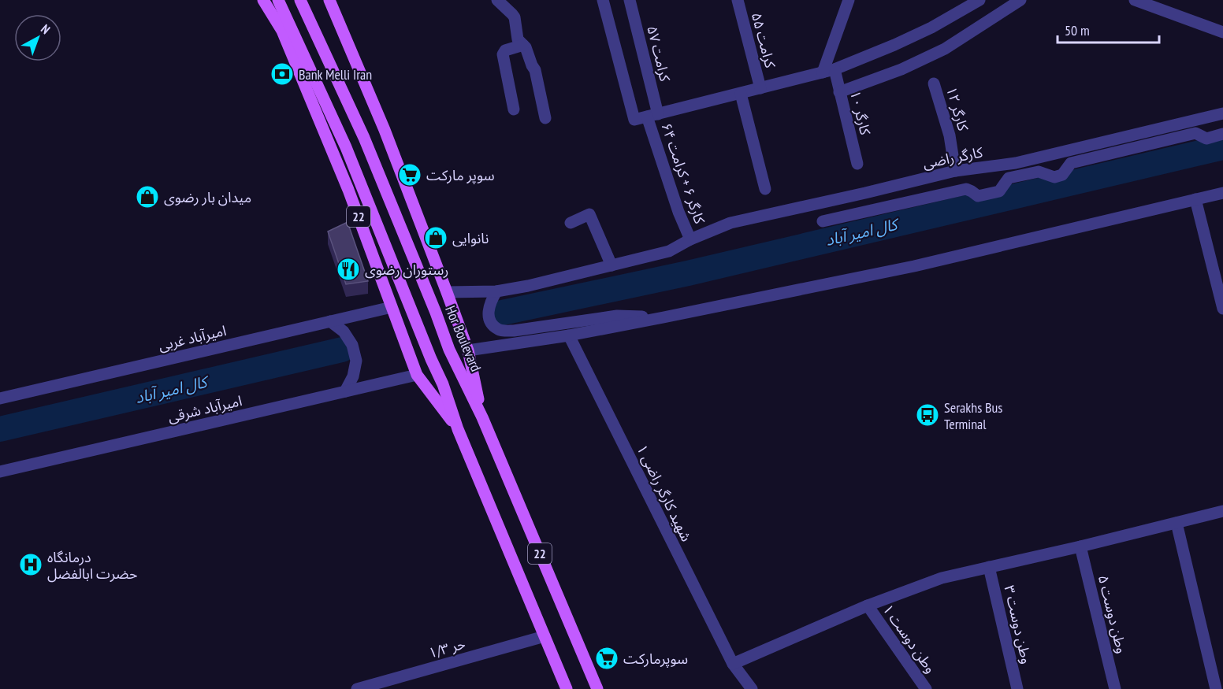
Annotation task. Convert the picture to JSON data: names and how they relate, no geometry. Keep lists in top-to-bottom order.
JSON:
{
  "streets": {
    "main road": ["22", "Hor Boulevard"],
    "street": [
      "کرامت ۵۵",
      "کرامت ۵۷",
      "کارگر ۱۲",
      "کارگر ۱۰",
      "کارگر راضی",
      "کارگر ۶ + کرامت ۶۴",
      "امیرآباد غربی",
      "امیرآباد شرقی",
      "شهید کارگر راضی ۱",
      "وطن دوست ۵",
      "وطن دوست ۳",
      "وطن دوست ۱",
      "حر ۱/۳"
    ]
  },
  "crossings": [
    ["کرامت ۵۷", "کارگر ۶ + کرامت ۶۴"],
    ["کارگر ۱۲", "کارگر راضی"],
    ["کارگر راضی", "کارگر ۶ + کرامت ۶۴"],
    ["کارگر راضی", "22"],
    ["22", "امیرآباد غربی"],
    ["22", "Hor Boulevard"],
    ["22", "امیرآباد شرقی"],
    ["22", "حر ۱/۳"]
  ],
  "water": ["کال امیر آباد"],
  "places": {
    "bank": ["Bank Melli Iran"],
    "supermarket": ["سوپر مارکت", "سوپرمارکت"],
    "shop": ["میدان بار رضوی", "نانوایی"],
    "restaurant": ["رستوران رضوی"],
    "bus stop": ["Serakhs Bus Terminal"],
    "hospital": ["درمانگاه حضرت ابالفضل"]
  },
  "scale_bar": "50 m",
  "north": "top right"
}
